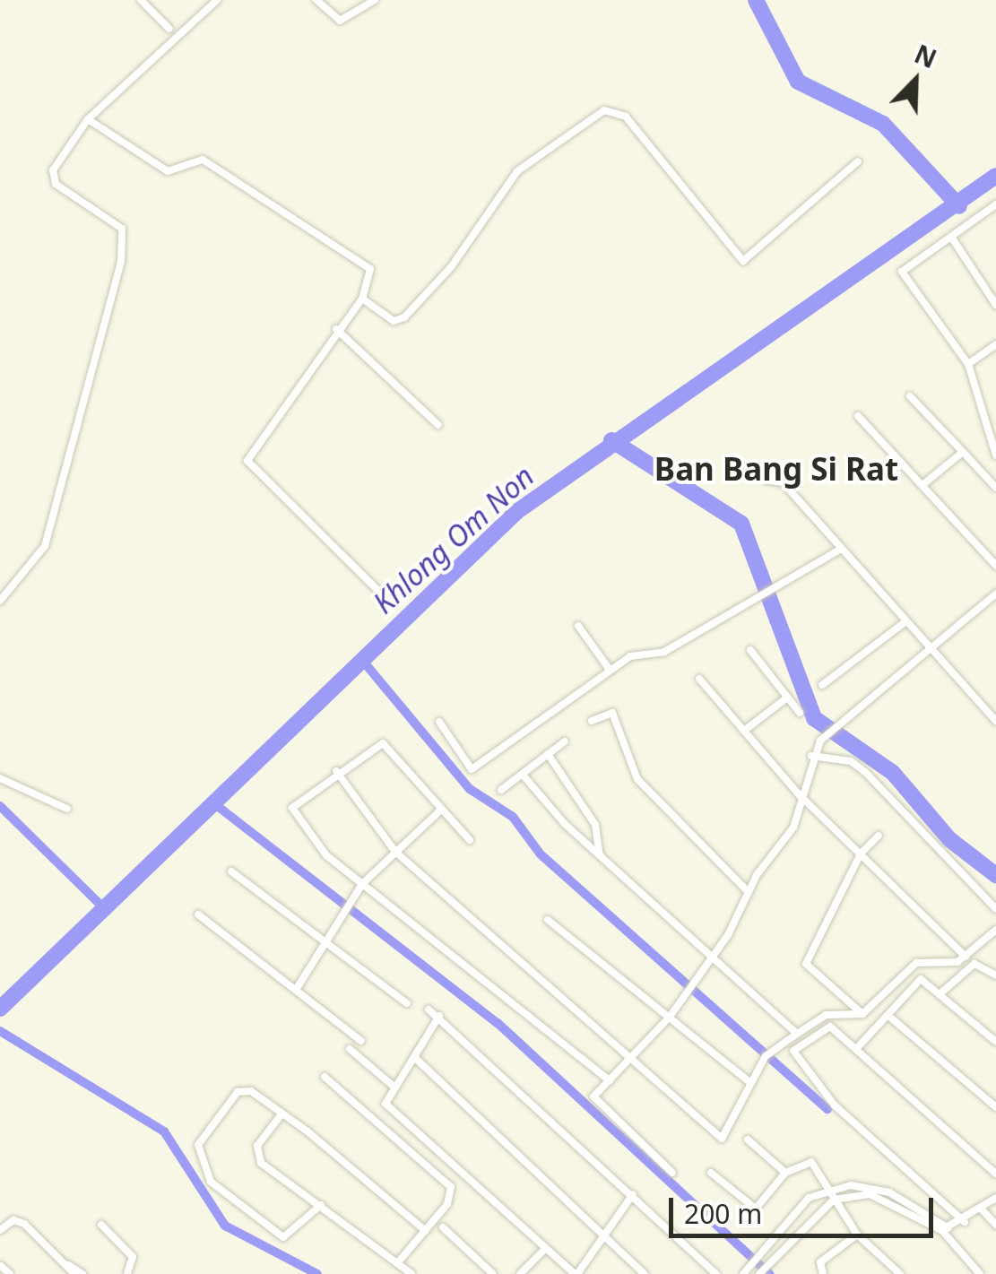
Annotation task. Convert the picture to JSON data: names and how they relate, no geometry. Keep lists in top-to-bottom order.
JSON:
{
  "districts": ["Ban Bang Si Rat"],
  "water": ["Khlong Om Non"],
  "scale_bar": "200 m",
  "north": "top right"
}
